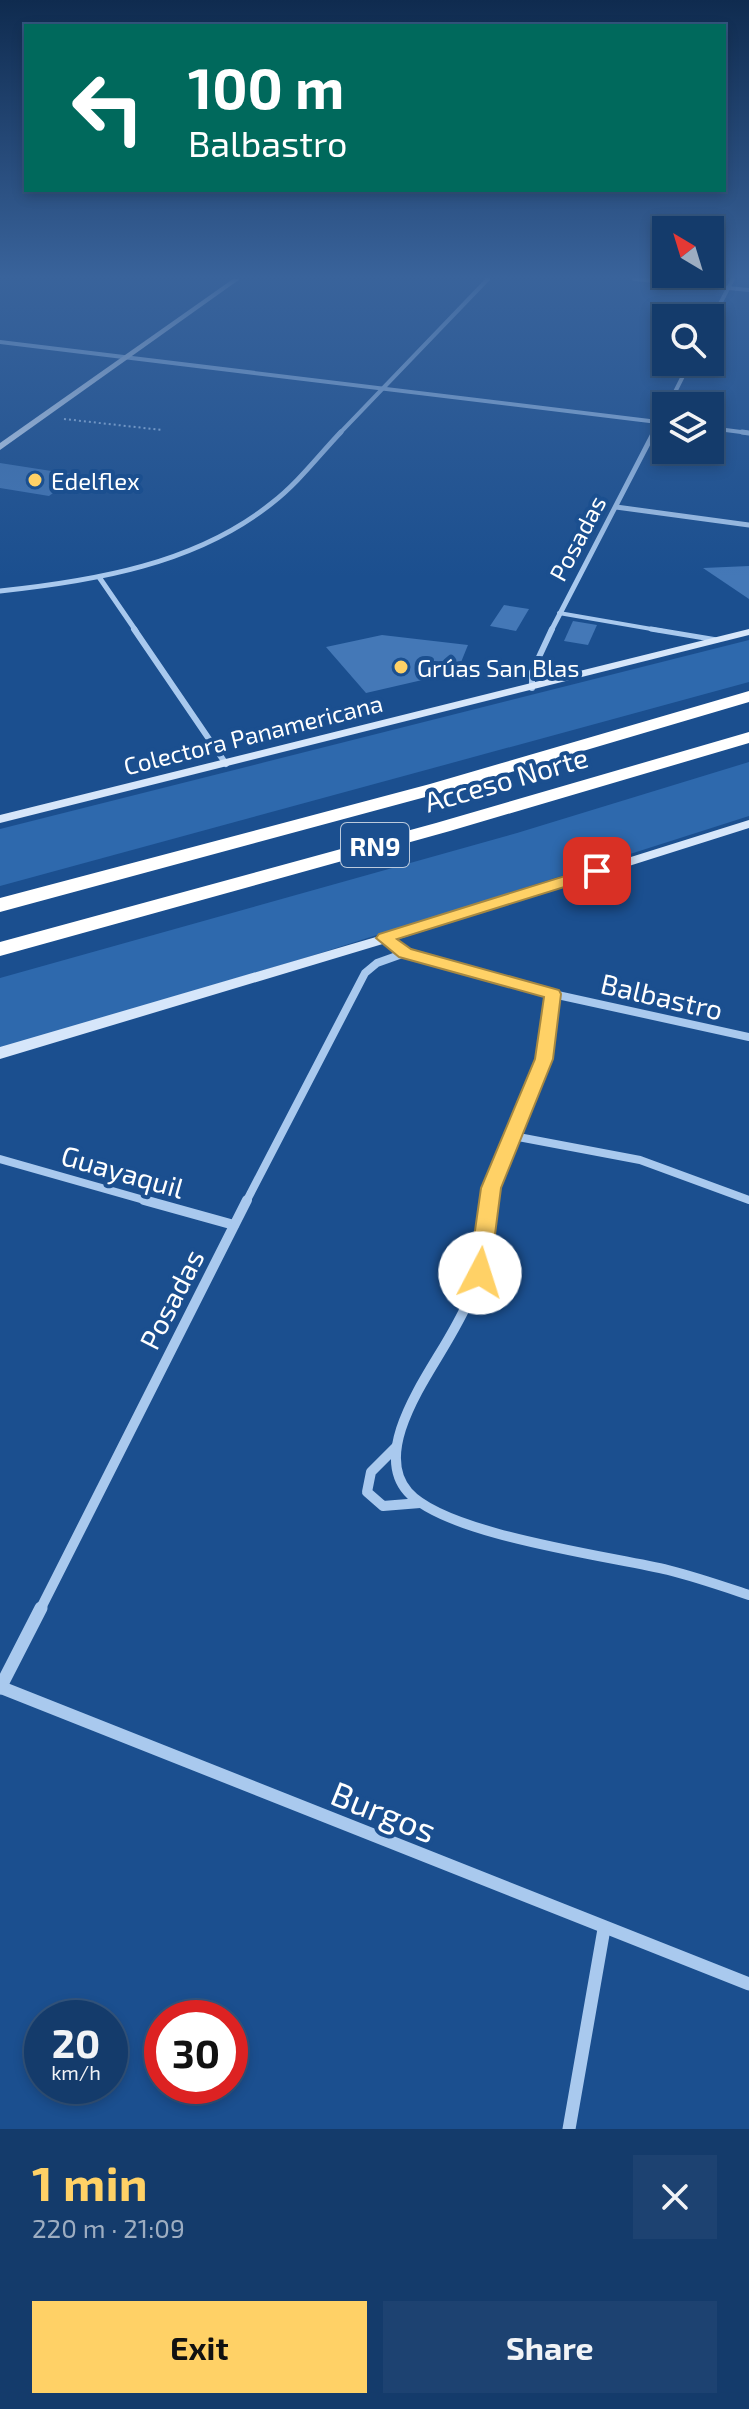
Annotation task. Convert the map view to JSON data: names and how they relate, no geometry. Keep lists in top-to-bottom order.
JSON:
{
  "streets": {
    "highway": ["Acceso Norte", "RN9"],
    "street": [
      "Posadas",
      "Colectora Panamericana",
      "Balbastro",
      "Guayaquil",
      "Burgos"
    ]
  },
  "crossings": [
    ["Posadas", "Colectora Panamericana"],
    ["Posadas", "Balbastro"],
    ["Posadas", "Guayaquil"],
    ["Posadas", "Burgos"]
  ],
  "places": ["Edelflex", "Grúas San Blas"],
  "north": "top left",
  "page": {
    "turn": ["100 m", "Balbastro"],
    "speed": "20 km/h",
    "limit": "30",
    "heading": ["1 min", "220 m · 21:09"],
    "buttons": ["Exit", "Share"]
  }
}
